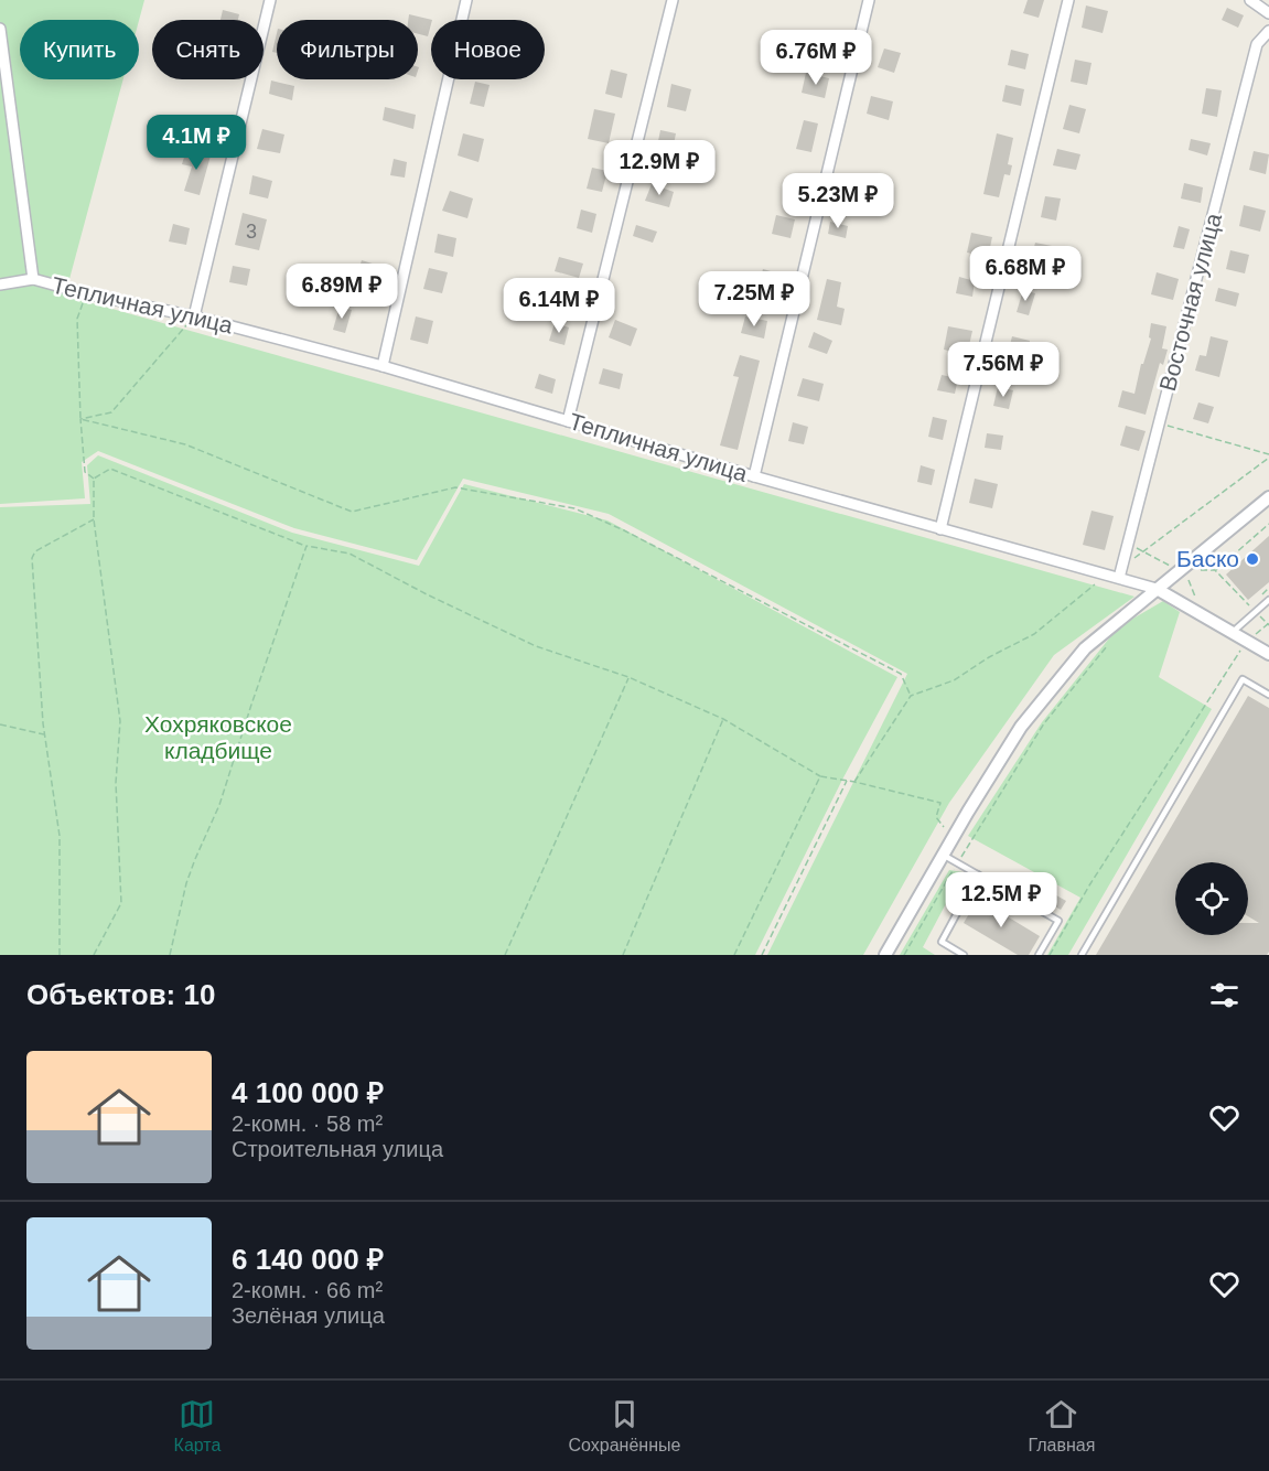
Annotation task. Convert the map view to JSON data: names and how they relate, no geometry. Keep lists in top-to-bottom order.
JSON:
{
  "streets": {
    "street": ["Восточная улица", "Тепличная улица"]
  },
  "crossings": [
    ["Восточная улица", "Тепличная улица"]
  ],
  "parks": ["Хохряковское кладбище"],
  "places": ["Баско"],
  "house_numbers": ["3"],
  "page": {
    "chip": [
      "Купить",
      "Снять",
      "Фильтры",
      "Новое"
    ],
    "price": [
      "6.76M ₽",
      "4.1M ₽",
      "12.9M ₽",
      "5.23M ₽",
      "6.68M ₽",
      "6.89M ₽",
      "7.25M ₽",
      "6.14M ₽",
      "7.56M ₽",
      "12.5M ₽"
    ],
    "heading": "Объектов: 10",
    "list": [
      {
        "name": "4 100 000 ₽",
        "note": "2-комн. · 58 m² · Строительная улица"
      },
      {
        "name": "6 140 000 ₽",
        "note": "2-комн. · 66 m² · Зелёная улица"
      }
    ],
    "tabs": ["Карта", "Сохранённые", "Главная"]
  }
}
